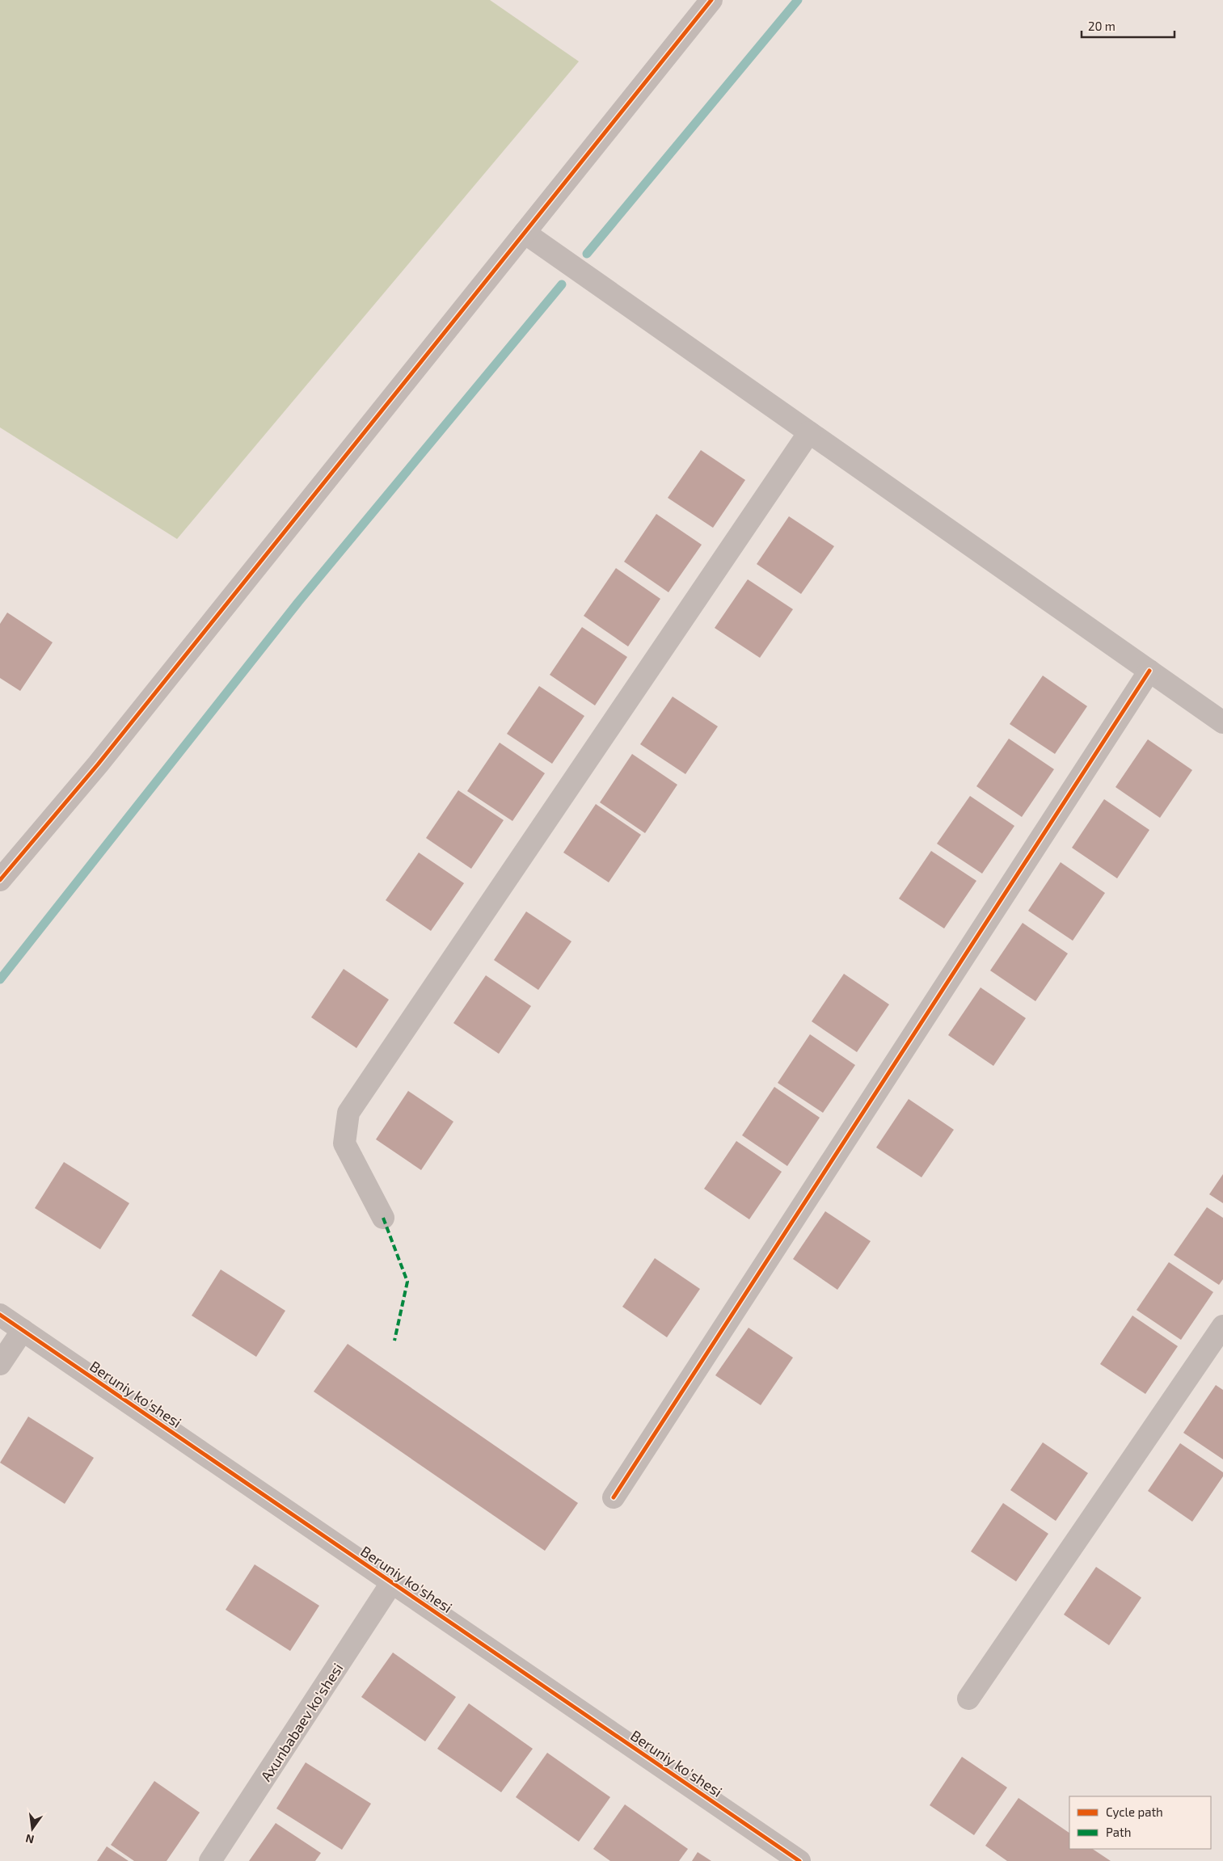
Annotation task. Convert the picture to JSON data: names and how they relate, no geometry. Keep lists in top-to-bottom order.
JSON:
{
  "streets": {
    "street": ["Beruniy ko'shesi", "Axunbabaev ko'shesi"]
  },
  "crossings": [
    ["Beruniy ko'shesi", "Axunbabaev ko'shesi"]
  ],
  "legend": ["Cycle path", "Path"],
  "scale_bar": "20 m",
  "north": "bottom"
}
